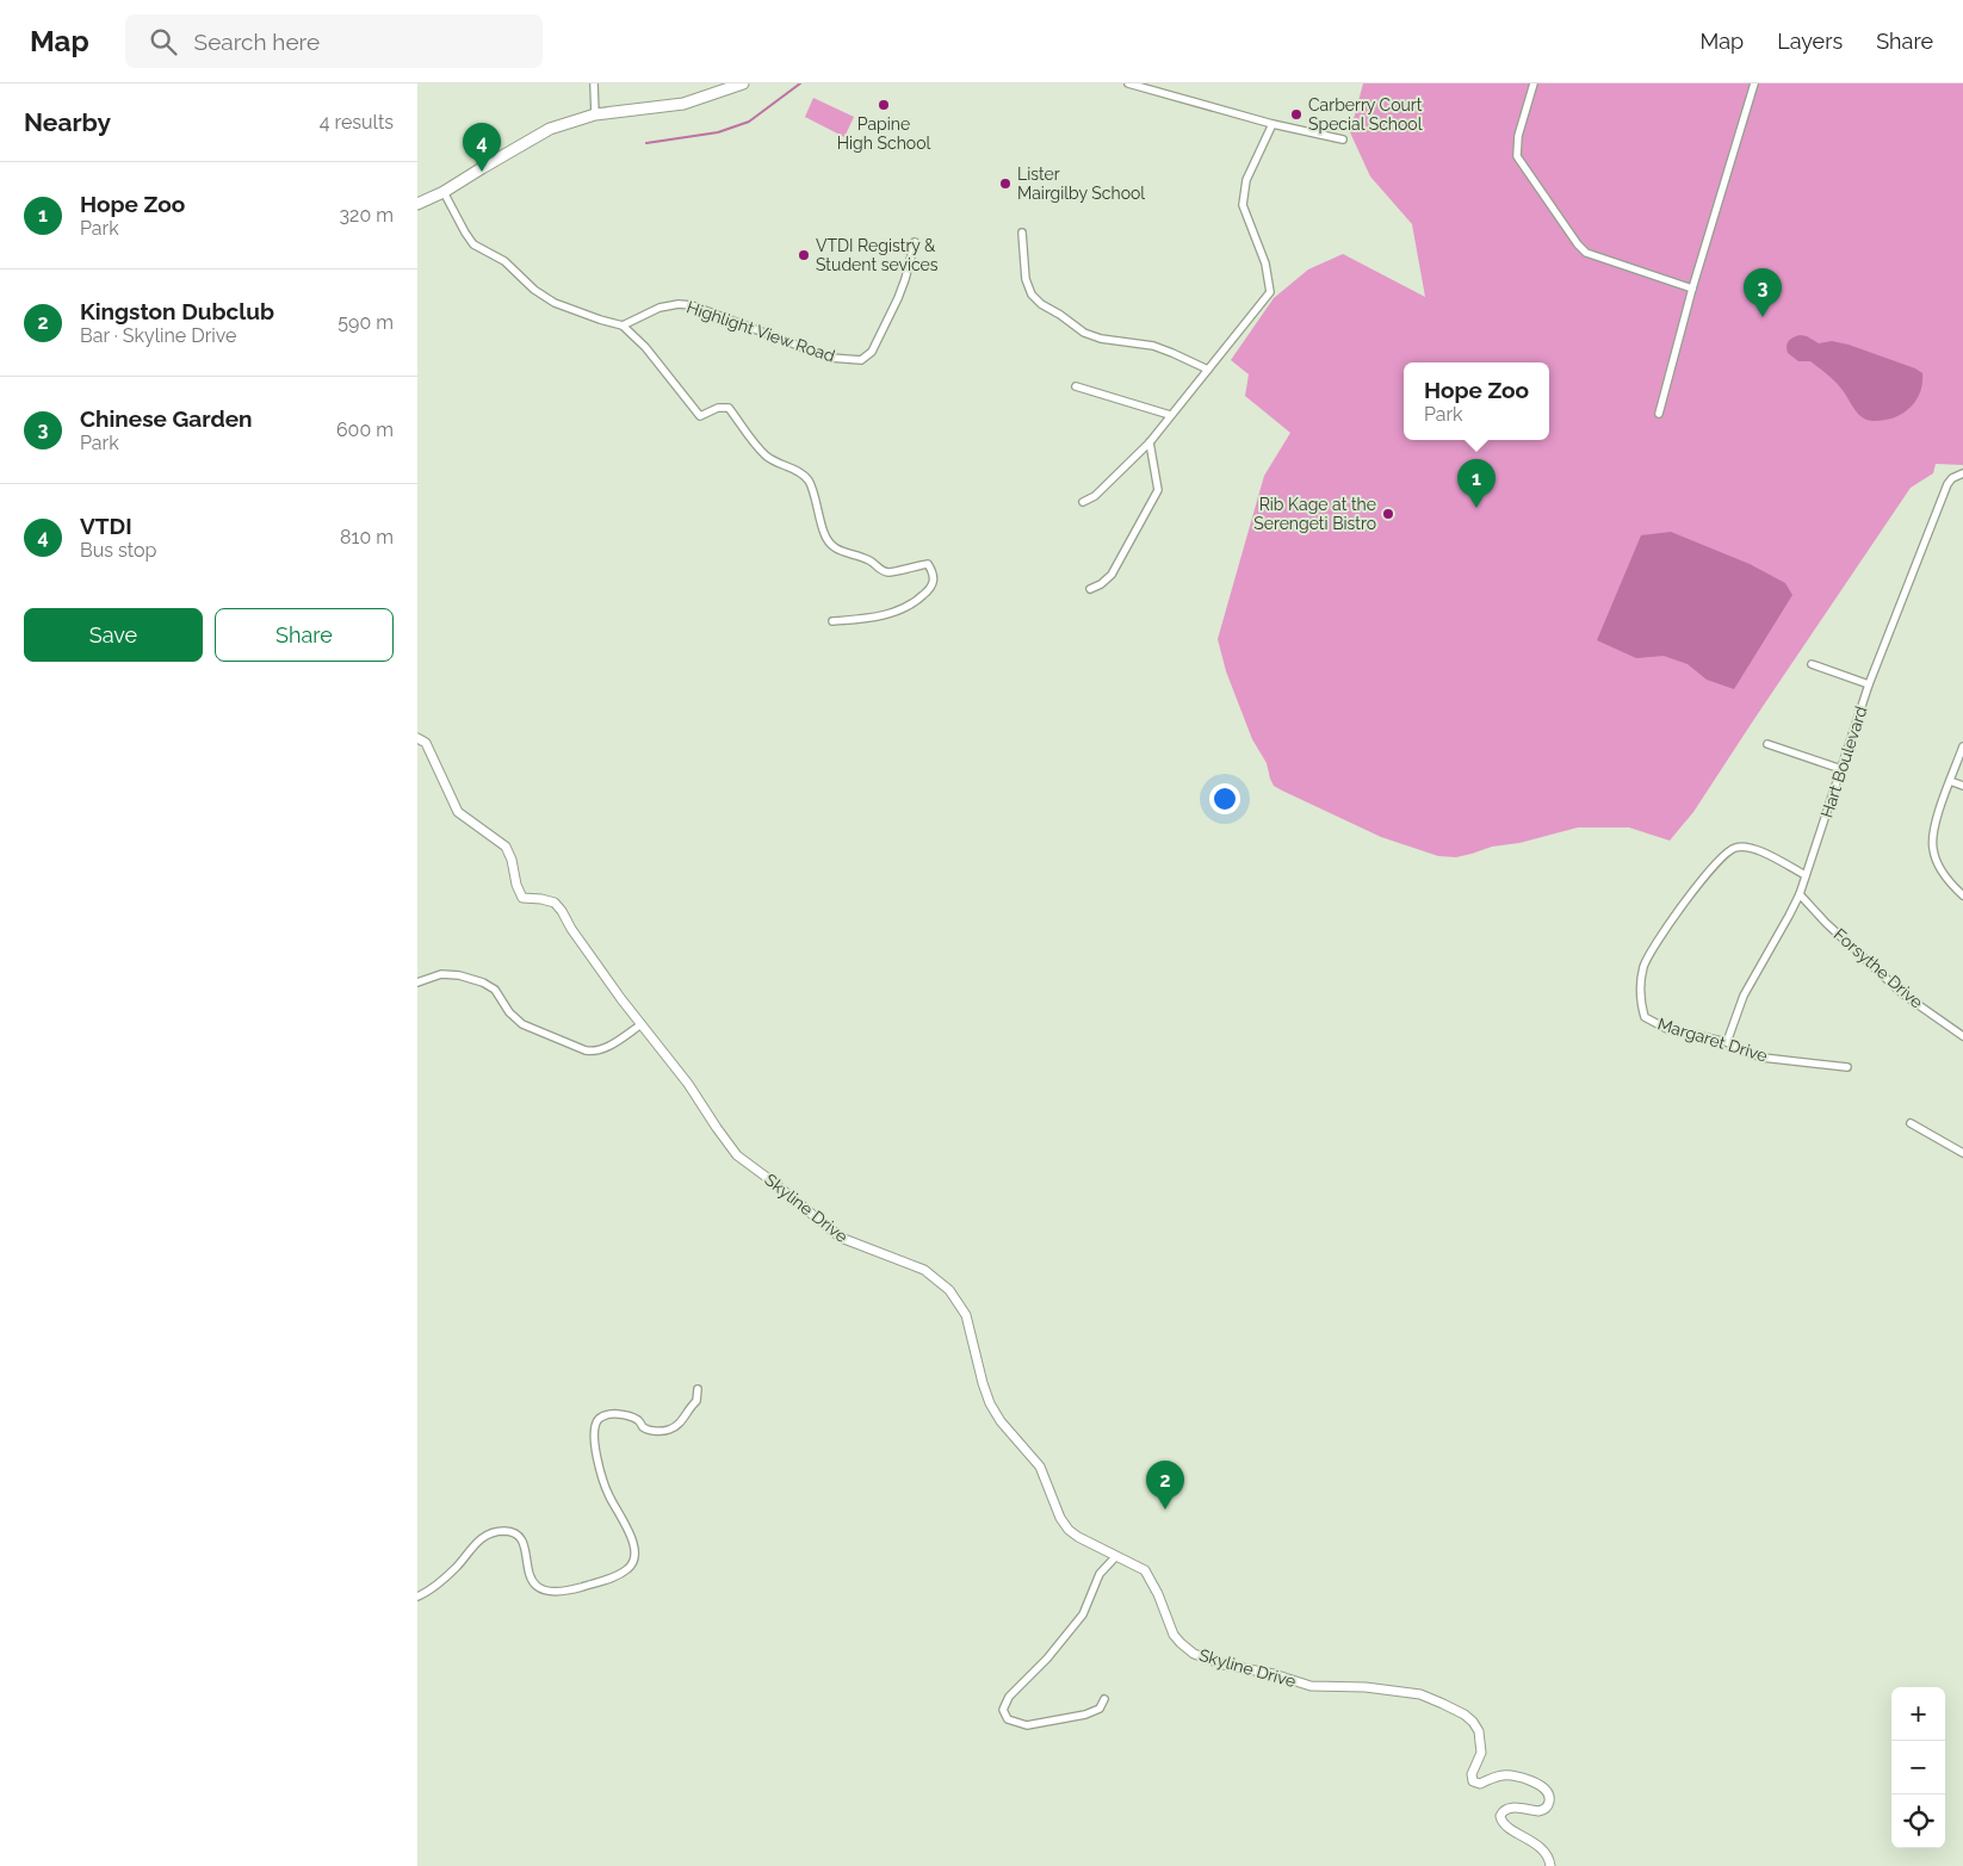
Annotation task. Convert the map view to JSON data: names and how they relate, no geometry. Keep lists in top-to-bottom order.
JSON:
{
  "streets": {
    "street": [
      "Highlight View Road",
      "Hart Boulevard",
      "Forsythe Drive",
      "Margaret Drive",
      "Skyline Drive"
    ]
  },
  "crossings": [
    ["Hart Boulevard", "Forsythe Drive"],
    ["Hart Boulevard", "Margaret Drive"]
  ],
  "places": [
    "Papine High School",
    "Carberry Court Special School",
    "Lister Mairgilby School",
    "VTDI Registry & Student sevices",
    "Rib Kage at the Serengeti Bistro"
  ],
  "page": {
    "header": "Map",
    "search": "Search here",
    "nav": ["Map", "Layers", "Share"],
    "heading": ["Nearby", "4 results"],
    "pins": [
      "4",
      "3",
      "1",
      "2"
    ],
    "list": [
      {
        "mark": "1",
        "name": "Hope Zoo",
        "note": "Park",
        "value": "320 m"
      },
      {
        "mark": "2",
        "name": "Kingston Dubclub",
        "note": "Bar · Skyline Drive",
        "value": "590 m"
      },
      {
        "mark": "3",
        "name": "Chinese Garden",
        "note": "Park",
        "value": "600 m"
      },
      {
        "mark": "4",
        "name": "VTDI",
        "note": "Bus stop",
        "value": "810 m"
      }
    ],
    "popup": ["Hope Zoo", "Park"],
    "buttons": ["Save", "Share"],
    "map_buttons": ["+", "−"]
  }
}
